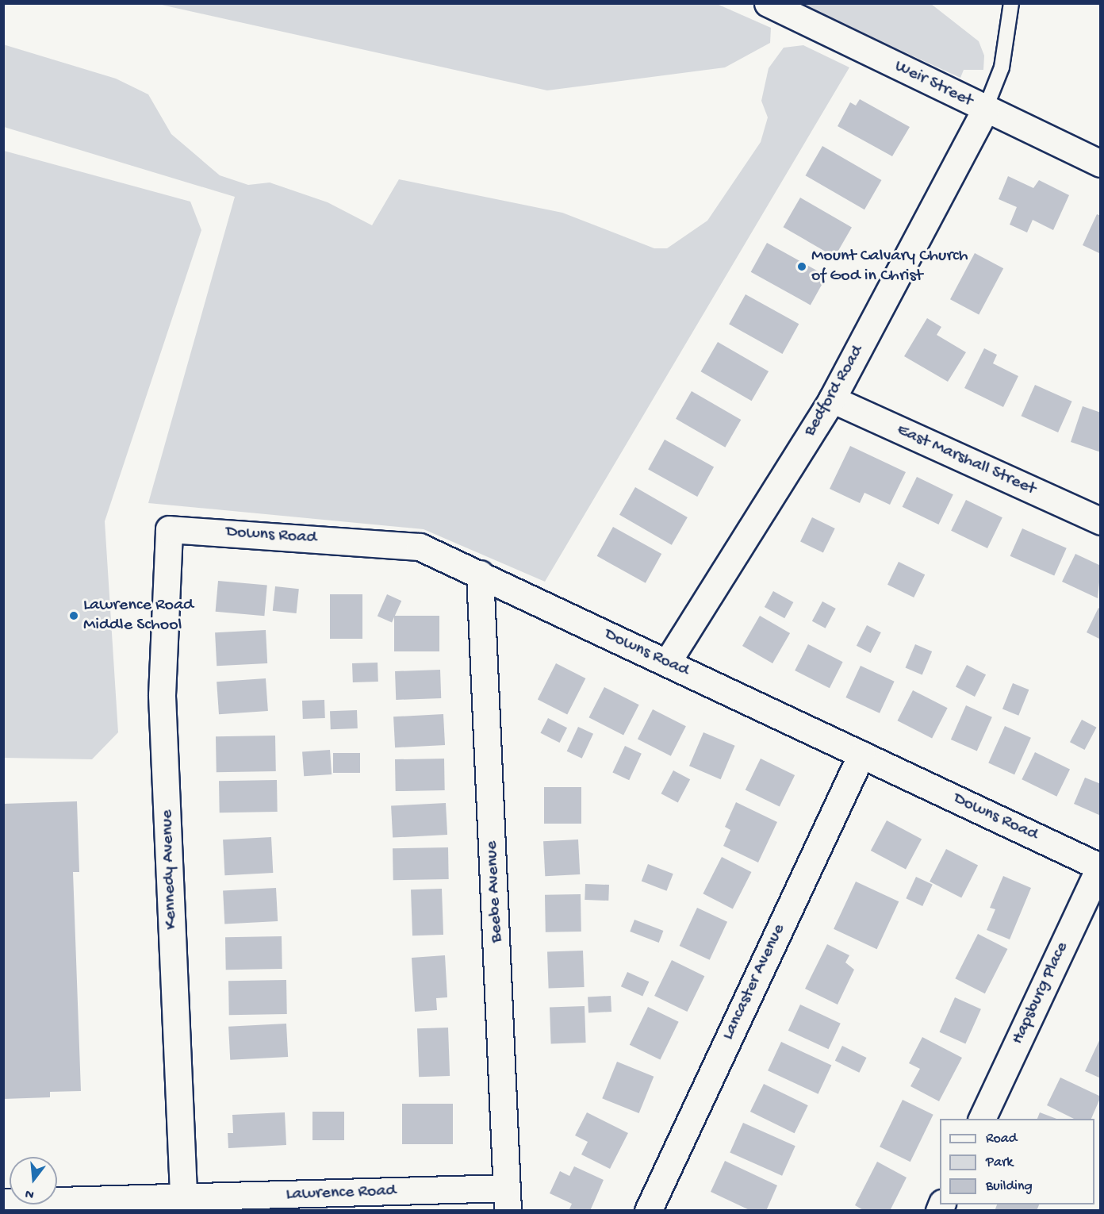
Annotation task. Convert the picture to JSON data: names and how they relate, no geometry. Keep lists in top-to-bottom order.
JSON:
{
  "streets": {
    "street": [
      "Weir Street",
      "Bedford Road",
      "East Marshall Street",
      "Downs Road",
      "Kennedy Avenue",
      "Beebe Avenue",
      "Lancaster Avenue",
      "Hapsburg Place",
      "Lawrence Road"
    ]
  },
  "crossings": [
    ["Weir Street", "Bedford Road"],
    ["Bedford Road", "East Marshall Street"],
    ["Bedford Road", "Downs Road"],
    ["Downs Road", "Kennedy Avenue"],
    ["Downs Road", "Beebe Avenue"],
    ["Downs Road", "Lancaster Avenue"],
    ["Downs Road", "Hapsburg Place"],
    ["Kennedy Avenue", "Lawrence Road"],
    ["Beebe Avenue", "Lawrence Road"]
  ],
  "places": ["Mount Calvary Church of God in Christ", "Lawrence Road Middle School"],
  "legend": ["Road", "Park", "Building"],
  "north": "bottom"
}
